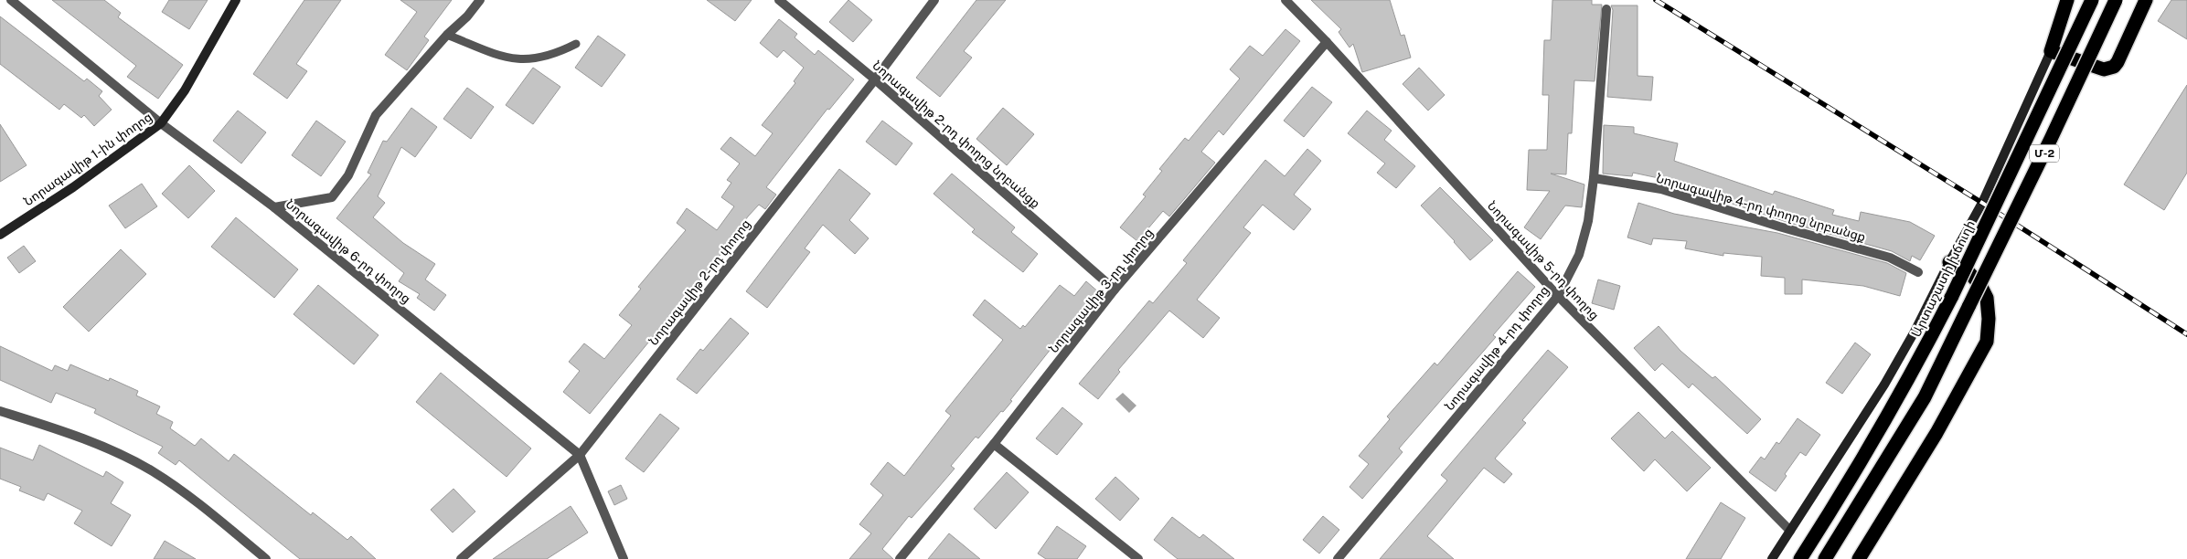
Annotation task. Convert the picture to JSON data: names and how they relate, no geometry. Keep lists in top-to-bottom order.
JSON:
{
  "streets": {
    "highway": ["Մ-2", "Արտաշատի խճուղի"],
    "street": [
      "Նորագավիթ 2-րդ փողոց նրբանցք",
      "Նորագավիթ 1-ին փողոց",
      "Նորագավիթ 4-րդ փողոց նրբանցք",
      "Նորագավիթ 6-րդ փողոց",
      "Նորագավիթ 5-րդ փողոց",
      "Նորագավիթ 2-րդ փողոց",
      "Նորագավիթ 3-րդ փողոց",
      "Նորագավիթ 4-րդ փողոց"
    ]
  },
  "crossings": [
    ["Նորագավիթ 2-րդ փողոց նրբանցք", "Նորագավիթ 2-րդ փողոց"],
    ["Նորագավիթ 2-րդ փողոց նրբանցք", "Նորագավիթ 3-րդ փողոց"],
    ["Նորագավիթ 1-ին փողոց", "Նորագավիթ 6-րդ փողոց"],
    ["Նորագավիթ 4-րդ փողոց նրբանցք", "Նորագավիթ 4-րդ փողոց"],
    ["Նորագավիթ 6-րդ փողոց", "Նորագավիթ 2-րդ փողոց"],
    ["Նորագավիթ 5-րդ փողոց", "Արտաշատի խճուղի"],
    ["Նորագավիթ 5-րդ փողոց", "Նորագավիթ 3-րդ փողոց"],
    ["Նորագավիթ 5-րդ փողոց", "Նորագավիթ 4-րդ փողոց"]
  ]
}
